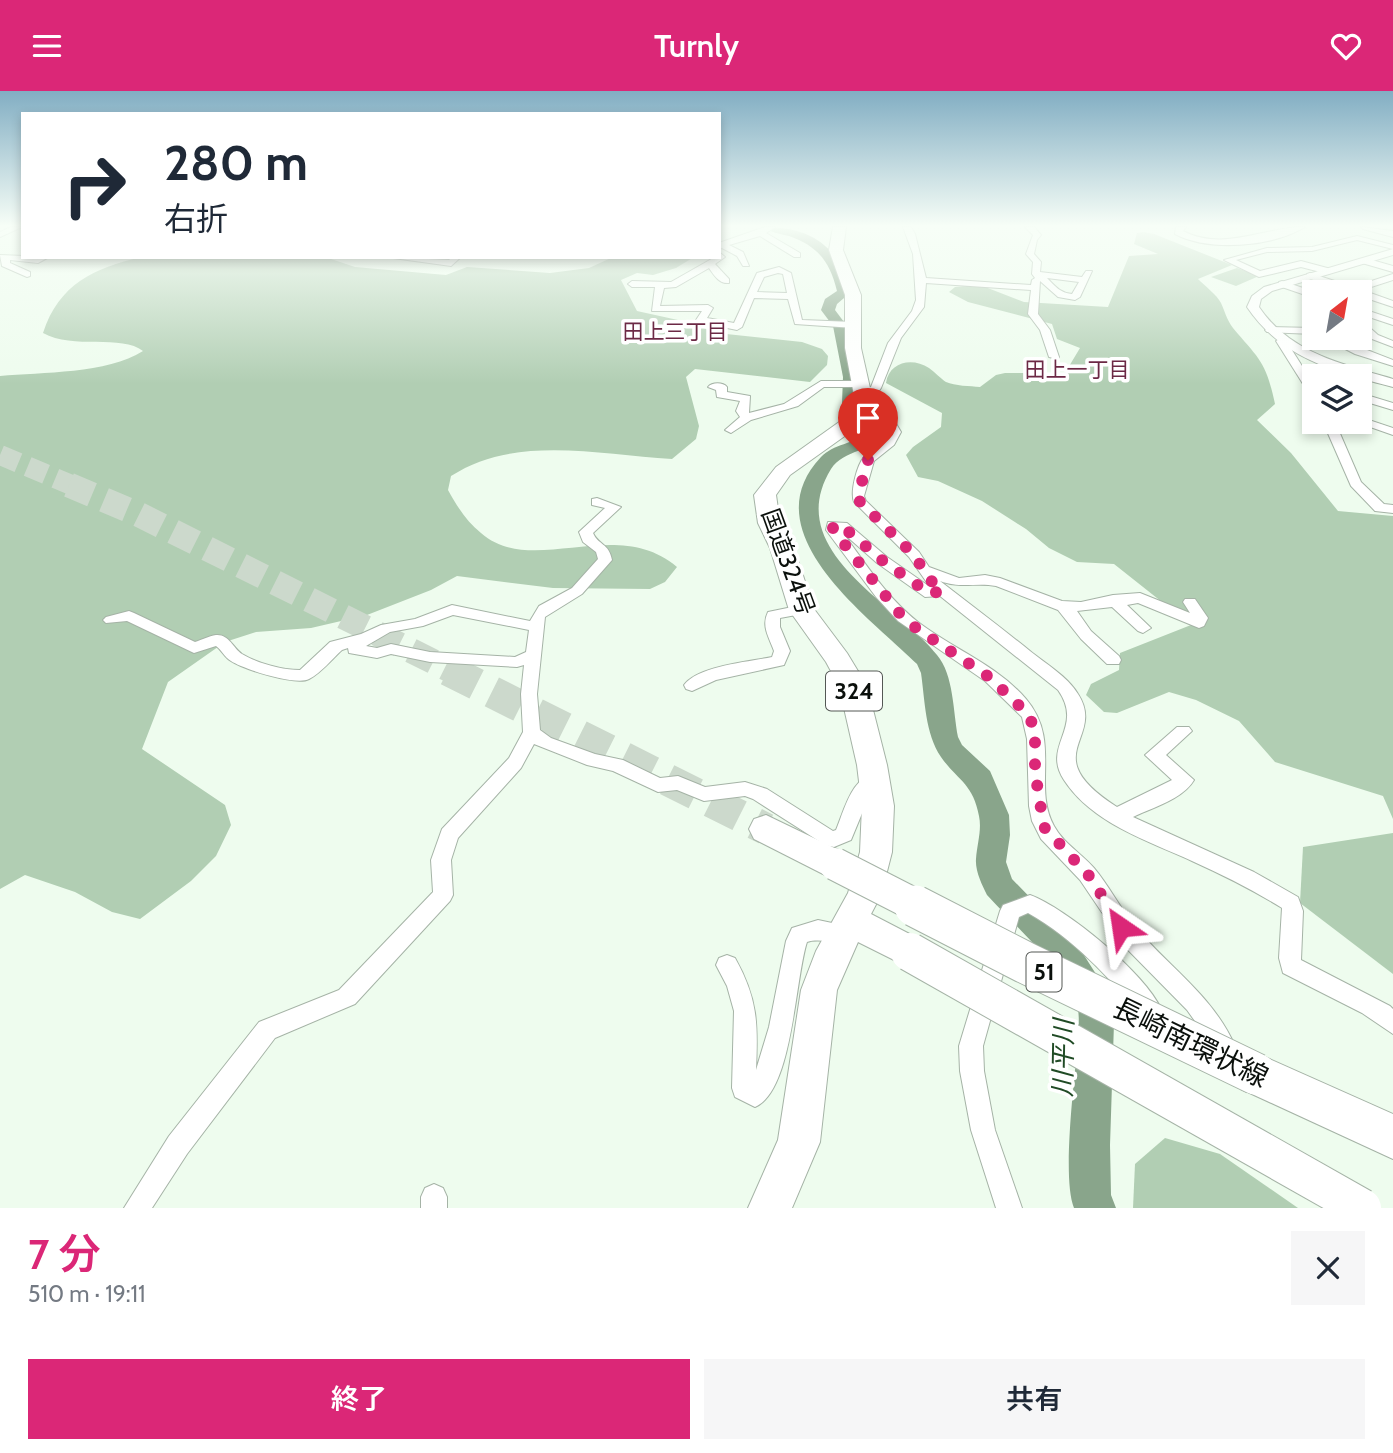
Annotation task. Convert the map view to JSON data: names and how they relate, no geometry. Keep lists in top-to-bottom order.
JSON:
{
  "streets": {
    "highway": [
      "国道324号",
      "324",
      "51",
      "長崎南環状線"
    ]
  },
  "crossings": [
    ["51", "長崎南環状線"]
  ],
  "districts": ["田上三丁目", "田上一丁目"],
  "water": ["川平川"],
  "north": "top right",
  "page": {
    "header": "Turnly",
    "turn": ["280 m", "右折"],
    "heading": ["7 分", "510 m · 19:11"],
    "buttons": ["終了", "共有"]
  }
}
